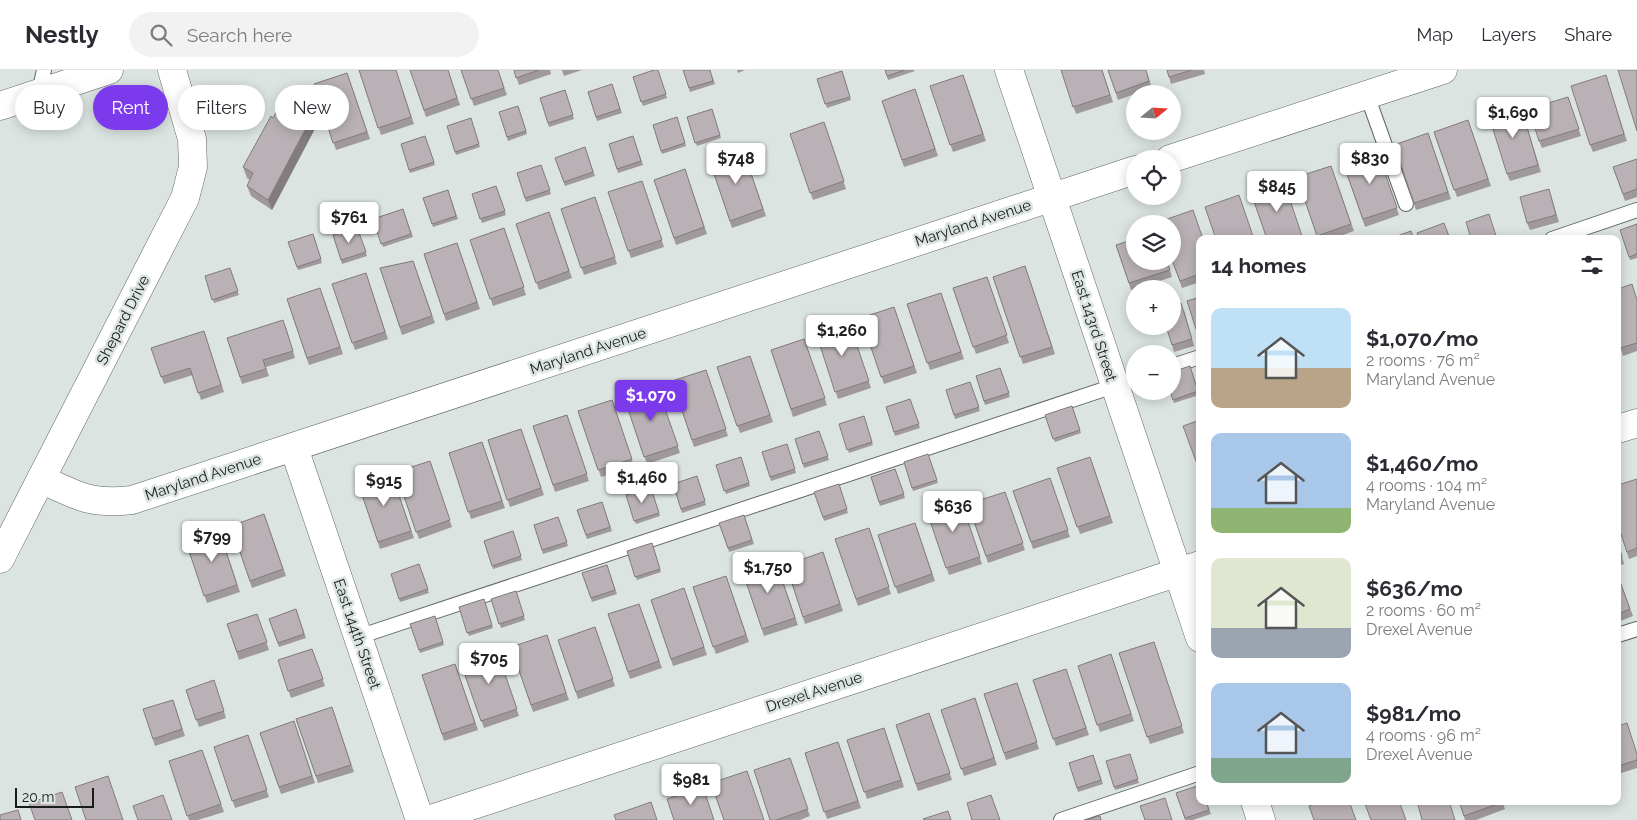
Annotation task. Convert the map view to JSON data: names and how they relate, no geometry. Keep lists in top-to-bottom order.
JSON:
{
  "streets": {
    "street": [
      "Maryland Avenue",
      "Shepard Drive",
      "East 143rd Street",
      "East 144th Street",
      "Drexel Avenue"
    ]
  },
  "crossings": [
    ["Maryland Avenue", "Shepard Drive"],
    ["Maryland Avenue", "East 143rd Street"],
    ["Maryland Avenue", "East 144th Street"],
    ["East 143rd Street", "Drexel Avenue"]
  ],
  "scale_bar": "20 m",
  "north": "right",
  "page": {
    "header": "Nestly",
    "search": "Search here",
    "nav": ["Map", "Layers", "Share"],
    "map_buttons": ["+", "−"],
    "chip": [
      "Buy",
      "Rent",
      "Filters",
      "New"
    ],
    "price": [
      "$1,690",
      "$748",
      "$830",
      "$845",
      "$761",
      "$1,260",
      "$1,070",
      "$1,460",
      "$915",
      "$636",
      "$799",
      "$1,750",
      "$705",
      "$981"
    ],
    "heading": "14 homes",
    "list": [
      {
        "name": "$1,070/mo",
        "note": "2 rooms · 76 m² · Maryland Avenue"
      },
      {
        "name": "$1,460/mo",
        "note": "4 rooms · 104 m² · Maryland Avenue"
      },
      {
        "name": "$636/mo",
        "note": "2 rooms · 60 m² · Drexel Avenue"
      },
      {
        "name": "$981/mo",
        "note": "4 rooms · 96 m² · Drexel Avenue"
      }
    ],
    "scale": "20 m"
  }
}
